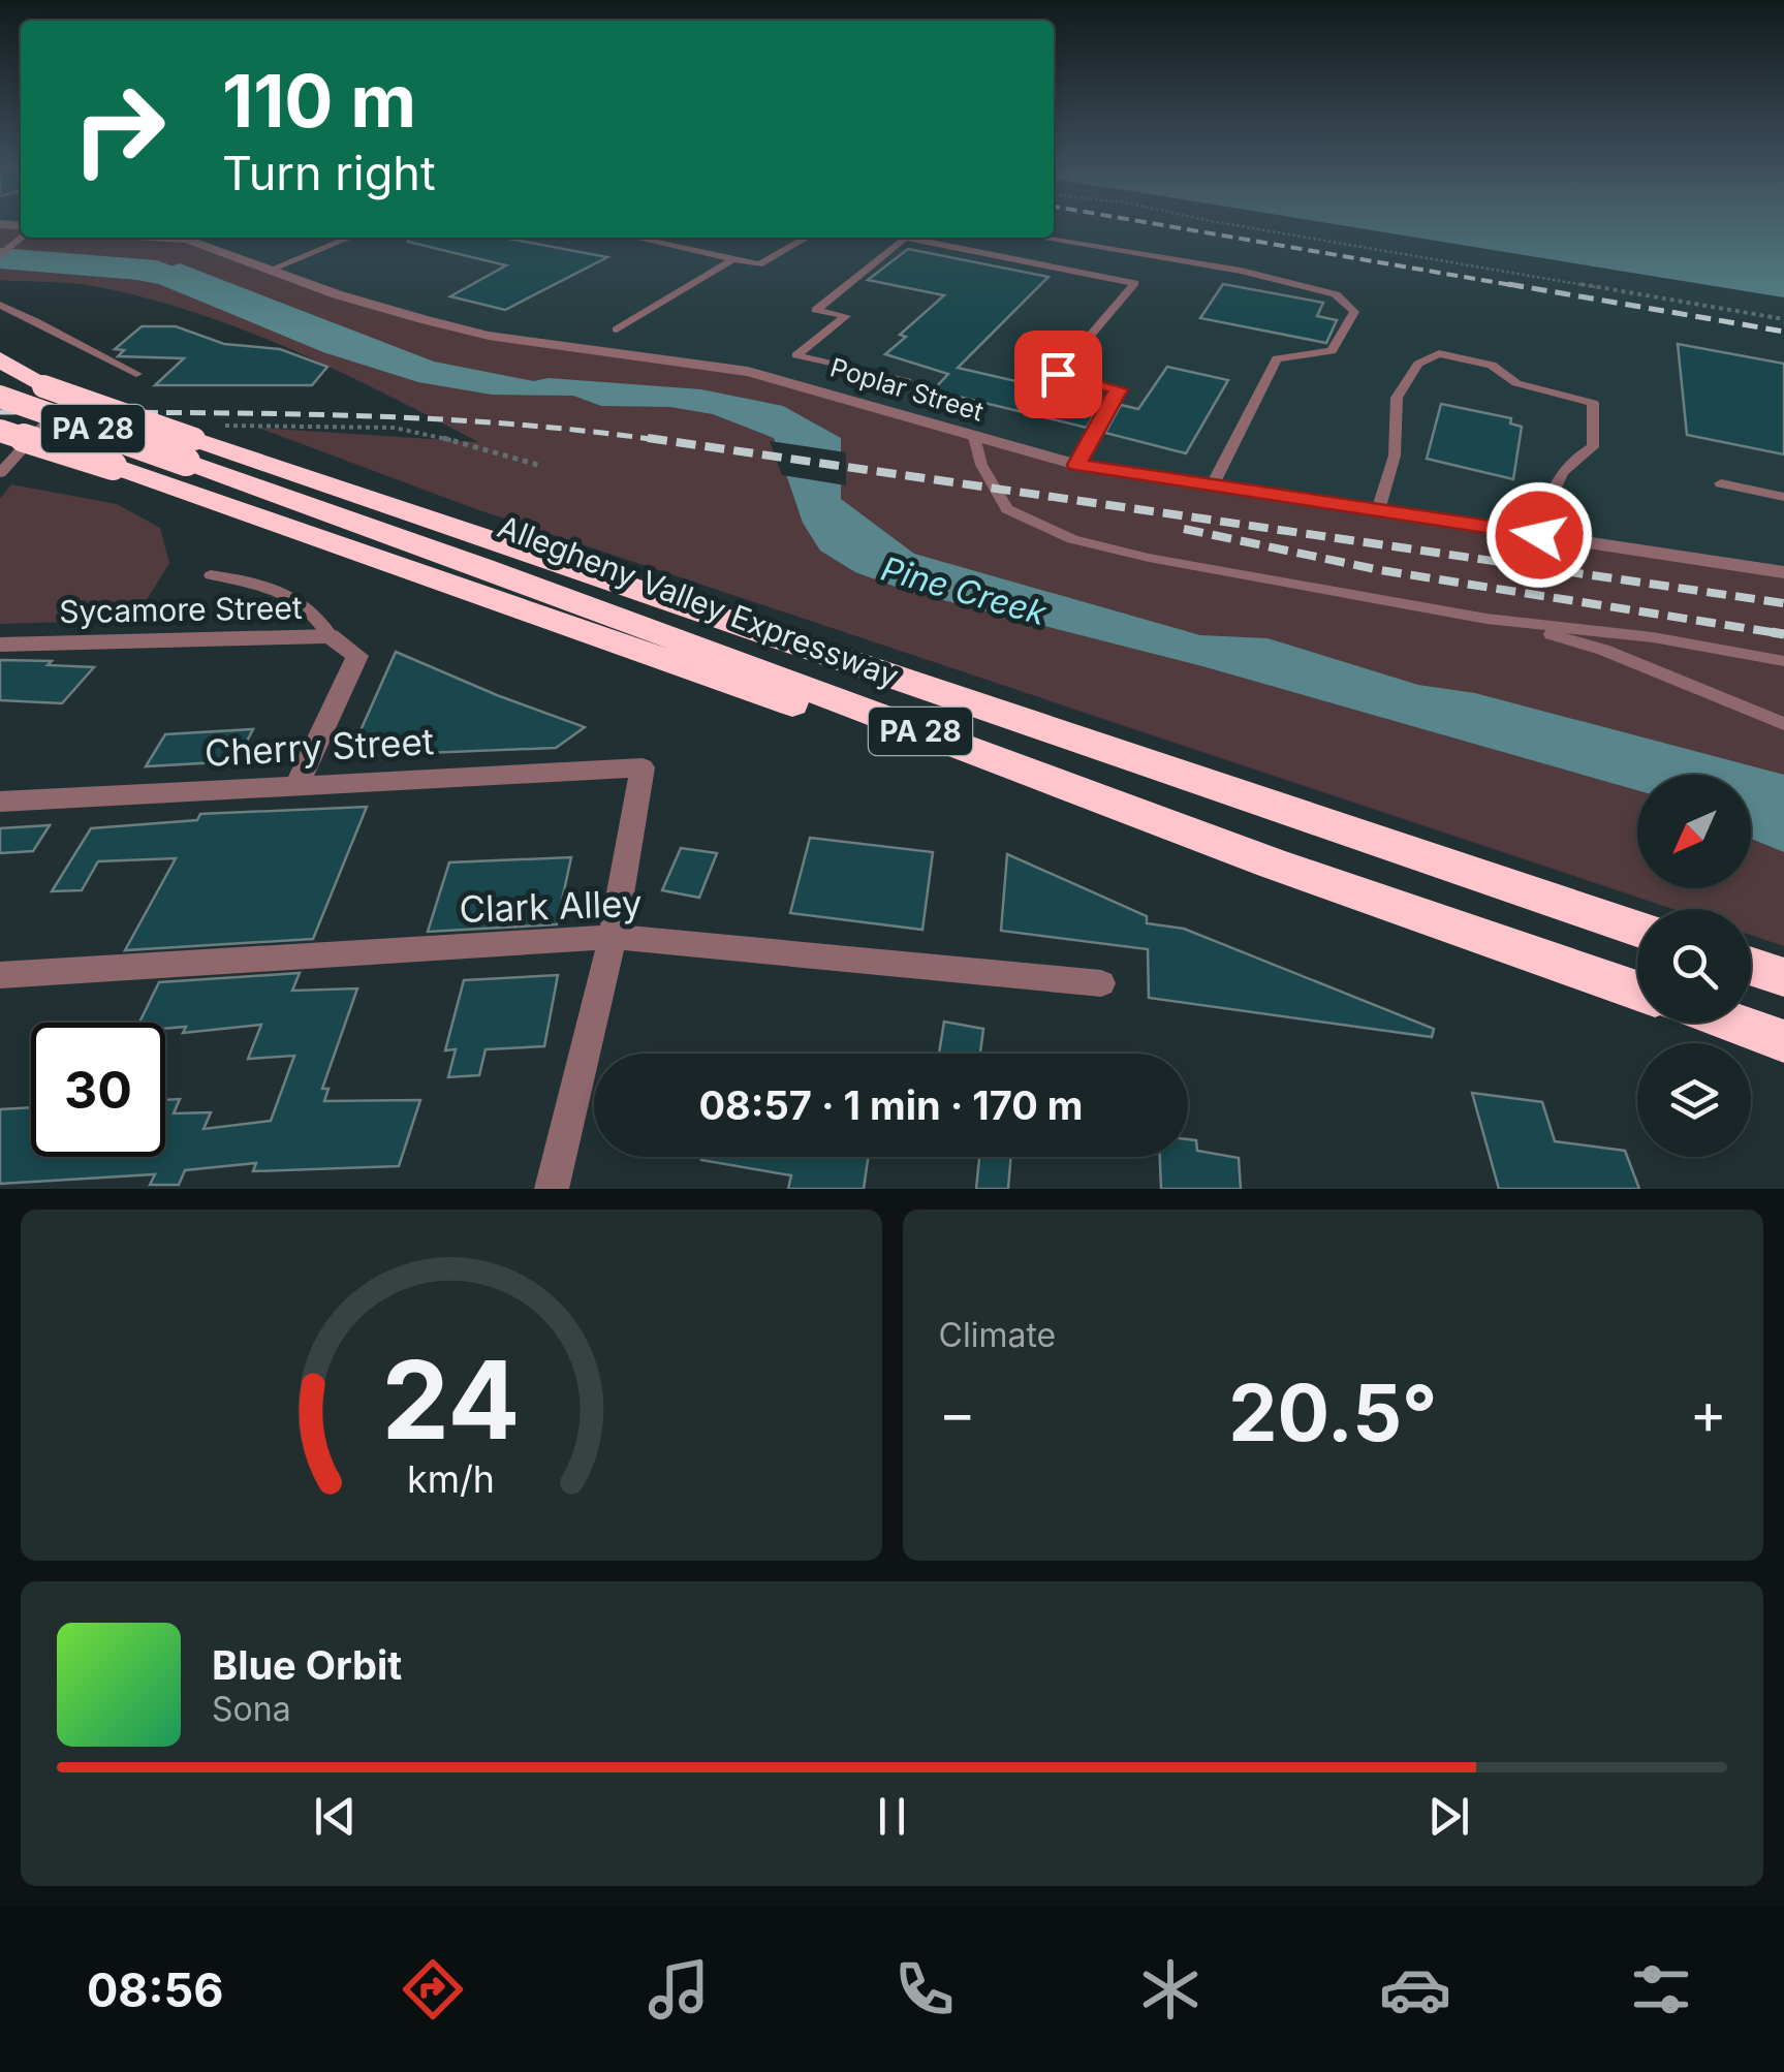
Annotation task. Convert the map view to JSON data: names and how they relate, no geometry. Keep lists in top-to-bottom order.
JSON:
{
  "streets": {
    "highway": ["PA 28", "Allegheny Valley Expressway"],
    "street": [
      "Poplar Street",
      "Sycamore Street",
      "Cherry Street",
      "Clark Alley"
    ]
  },
  "crossings": [
    ["Sycamore Street", "Cherry Street"],
    ["Cherry Street", "Clark Alley"]
  ],
  "water": ["Pine Creek"],
  "north": "bottom left",
  "page": {
    "turn": ["110 m", "Turn right"],
    "limit": "30",
    "trip": "08:57 · 1 min · 170 m",
    "tile": "Climate",
    "heat": ["−", "20.5°", "+"],
    "song": ["Blue Orbit", "Sona"],
    "tabs": "08:56",
    "gauge": ["24", "km/h"]
  }
}
